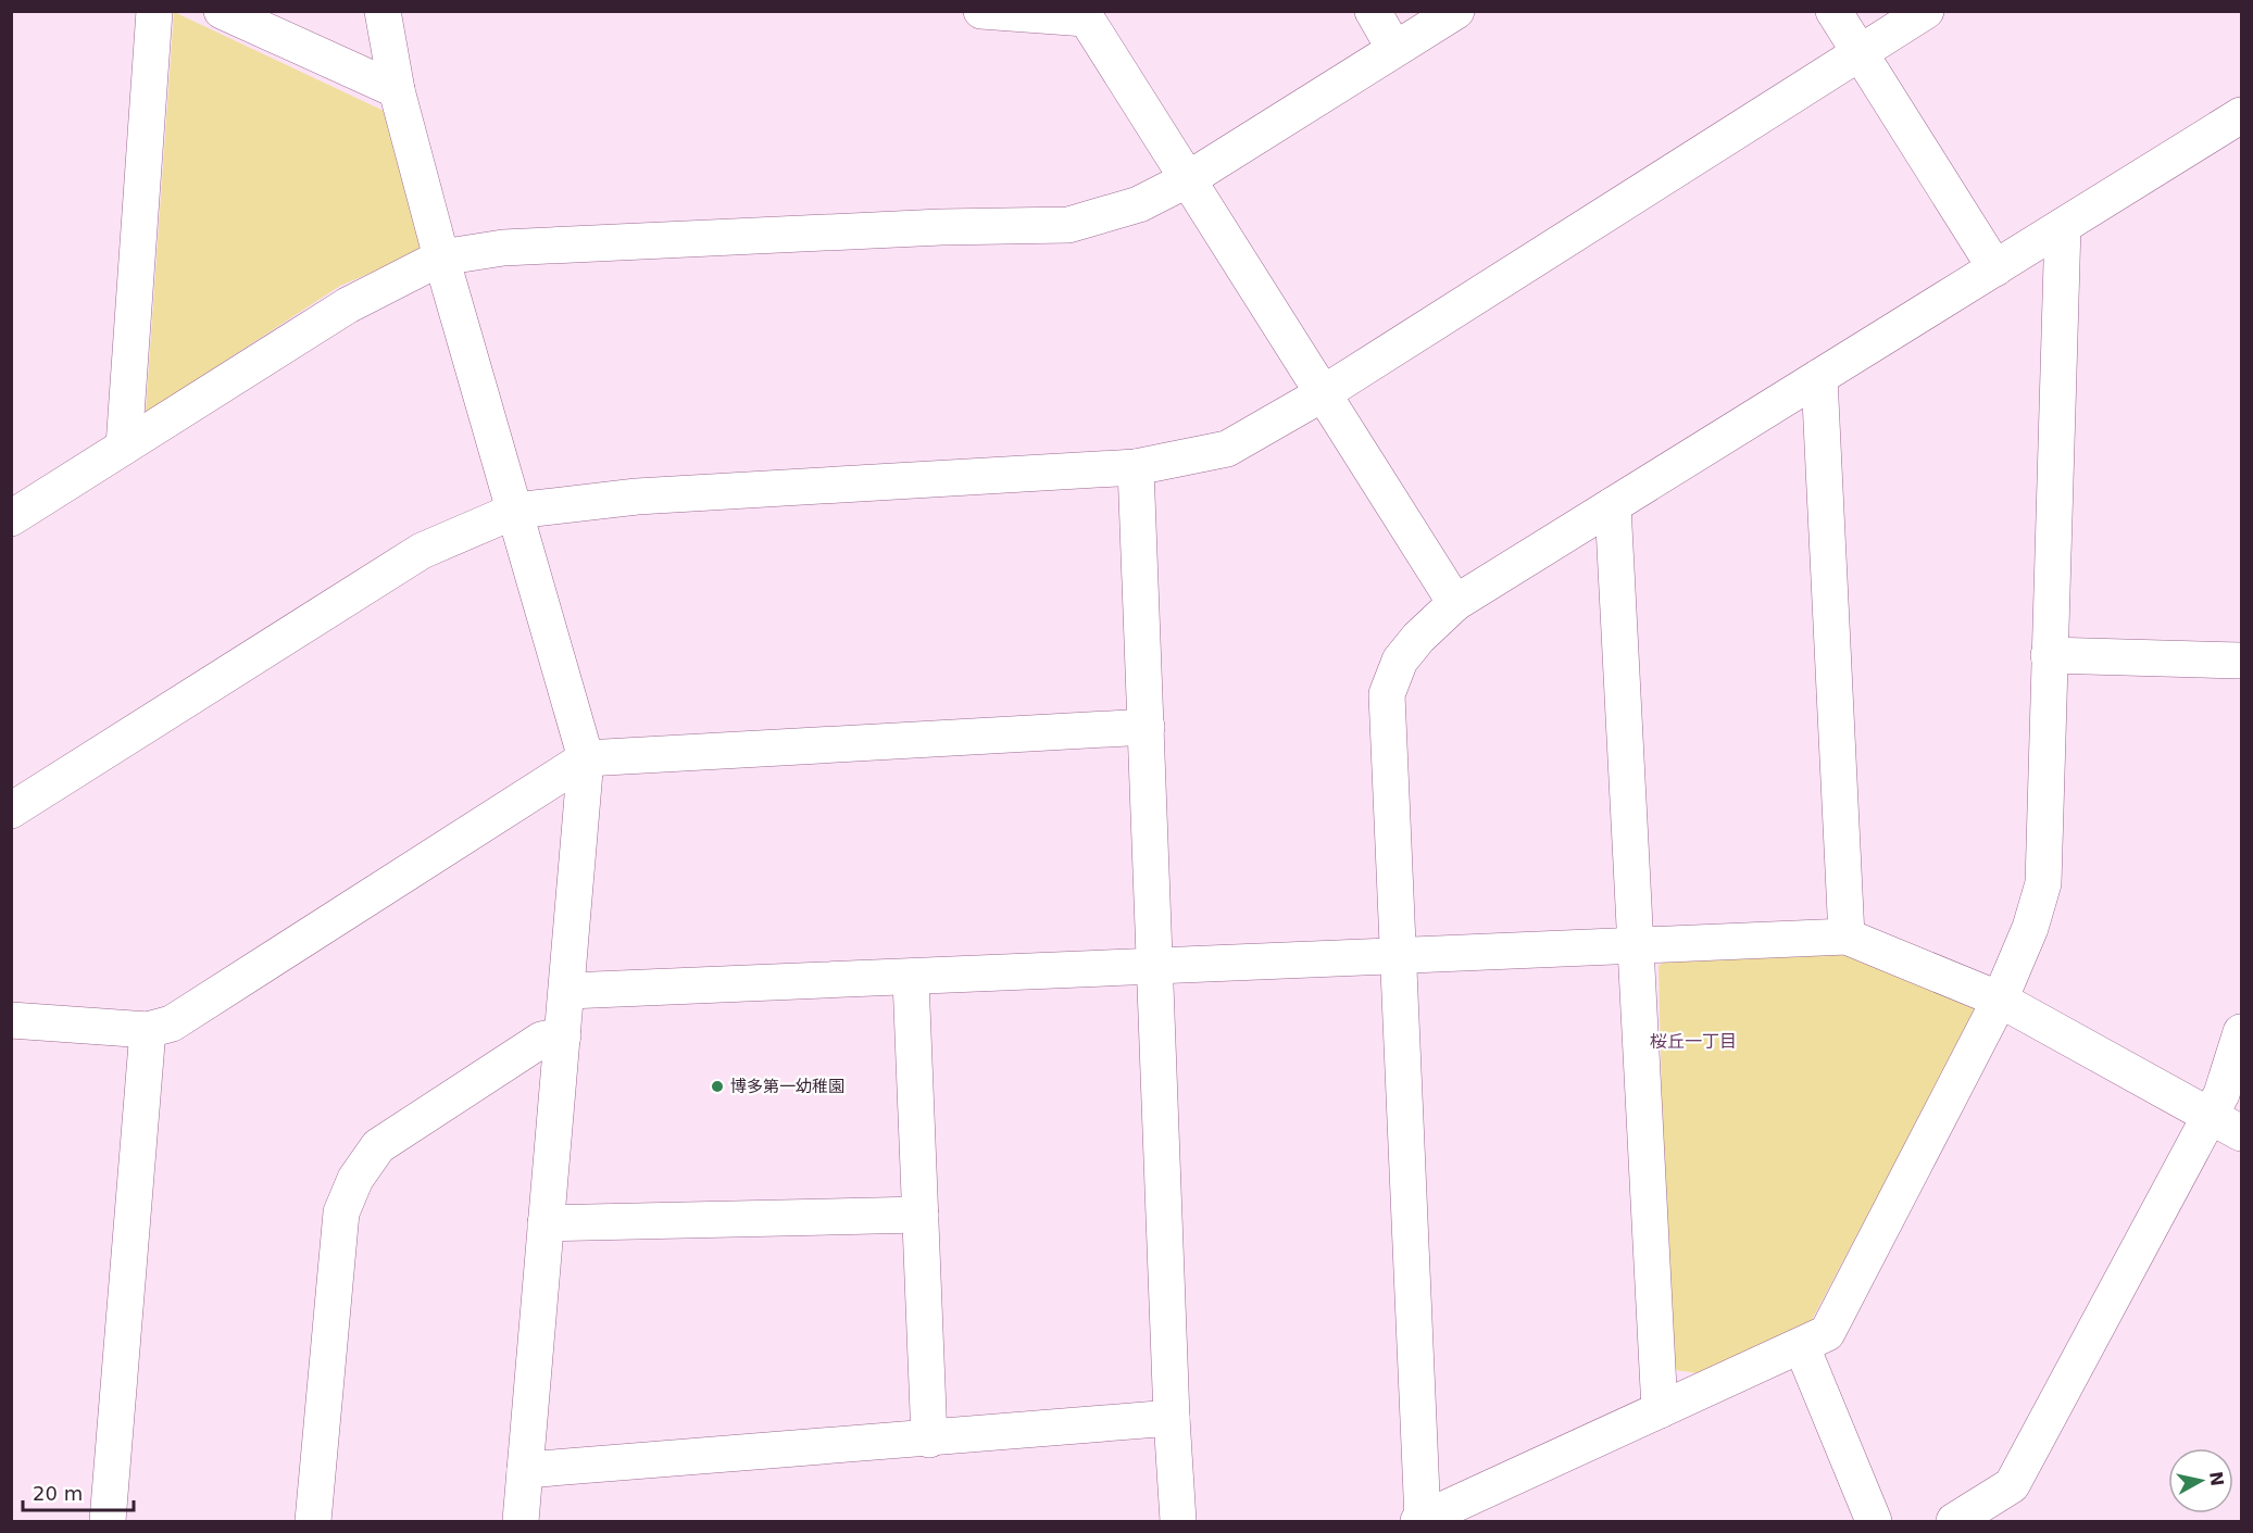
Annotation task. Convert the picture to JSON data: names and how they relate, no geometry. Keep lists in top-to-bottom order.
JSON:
{
  "districts": ["桜丘一丁目"],
  "places": ["博多第一幼稚園"],
  "scale_bar": "20 m",
  "north": "right"
}
